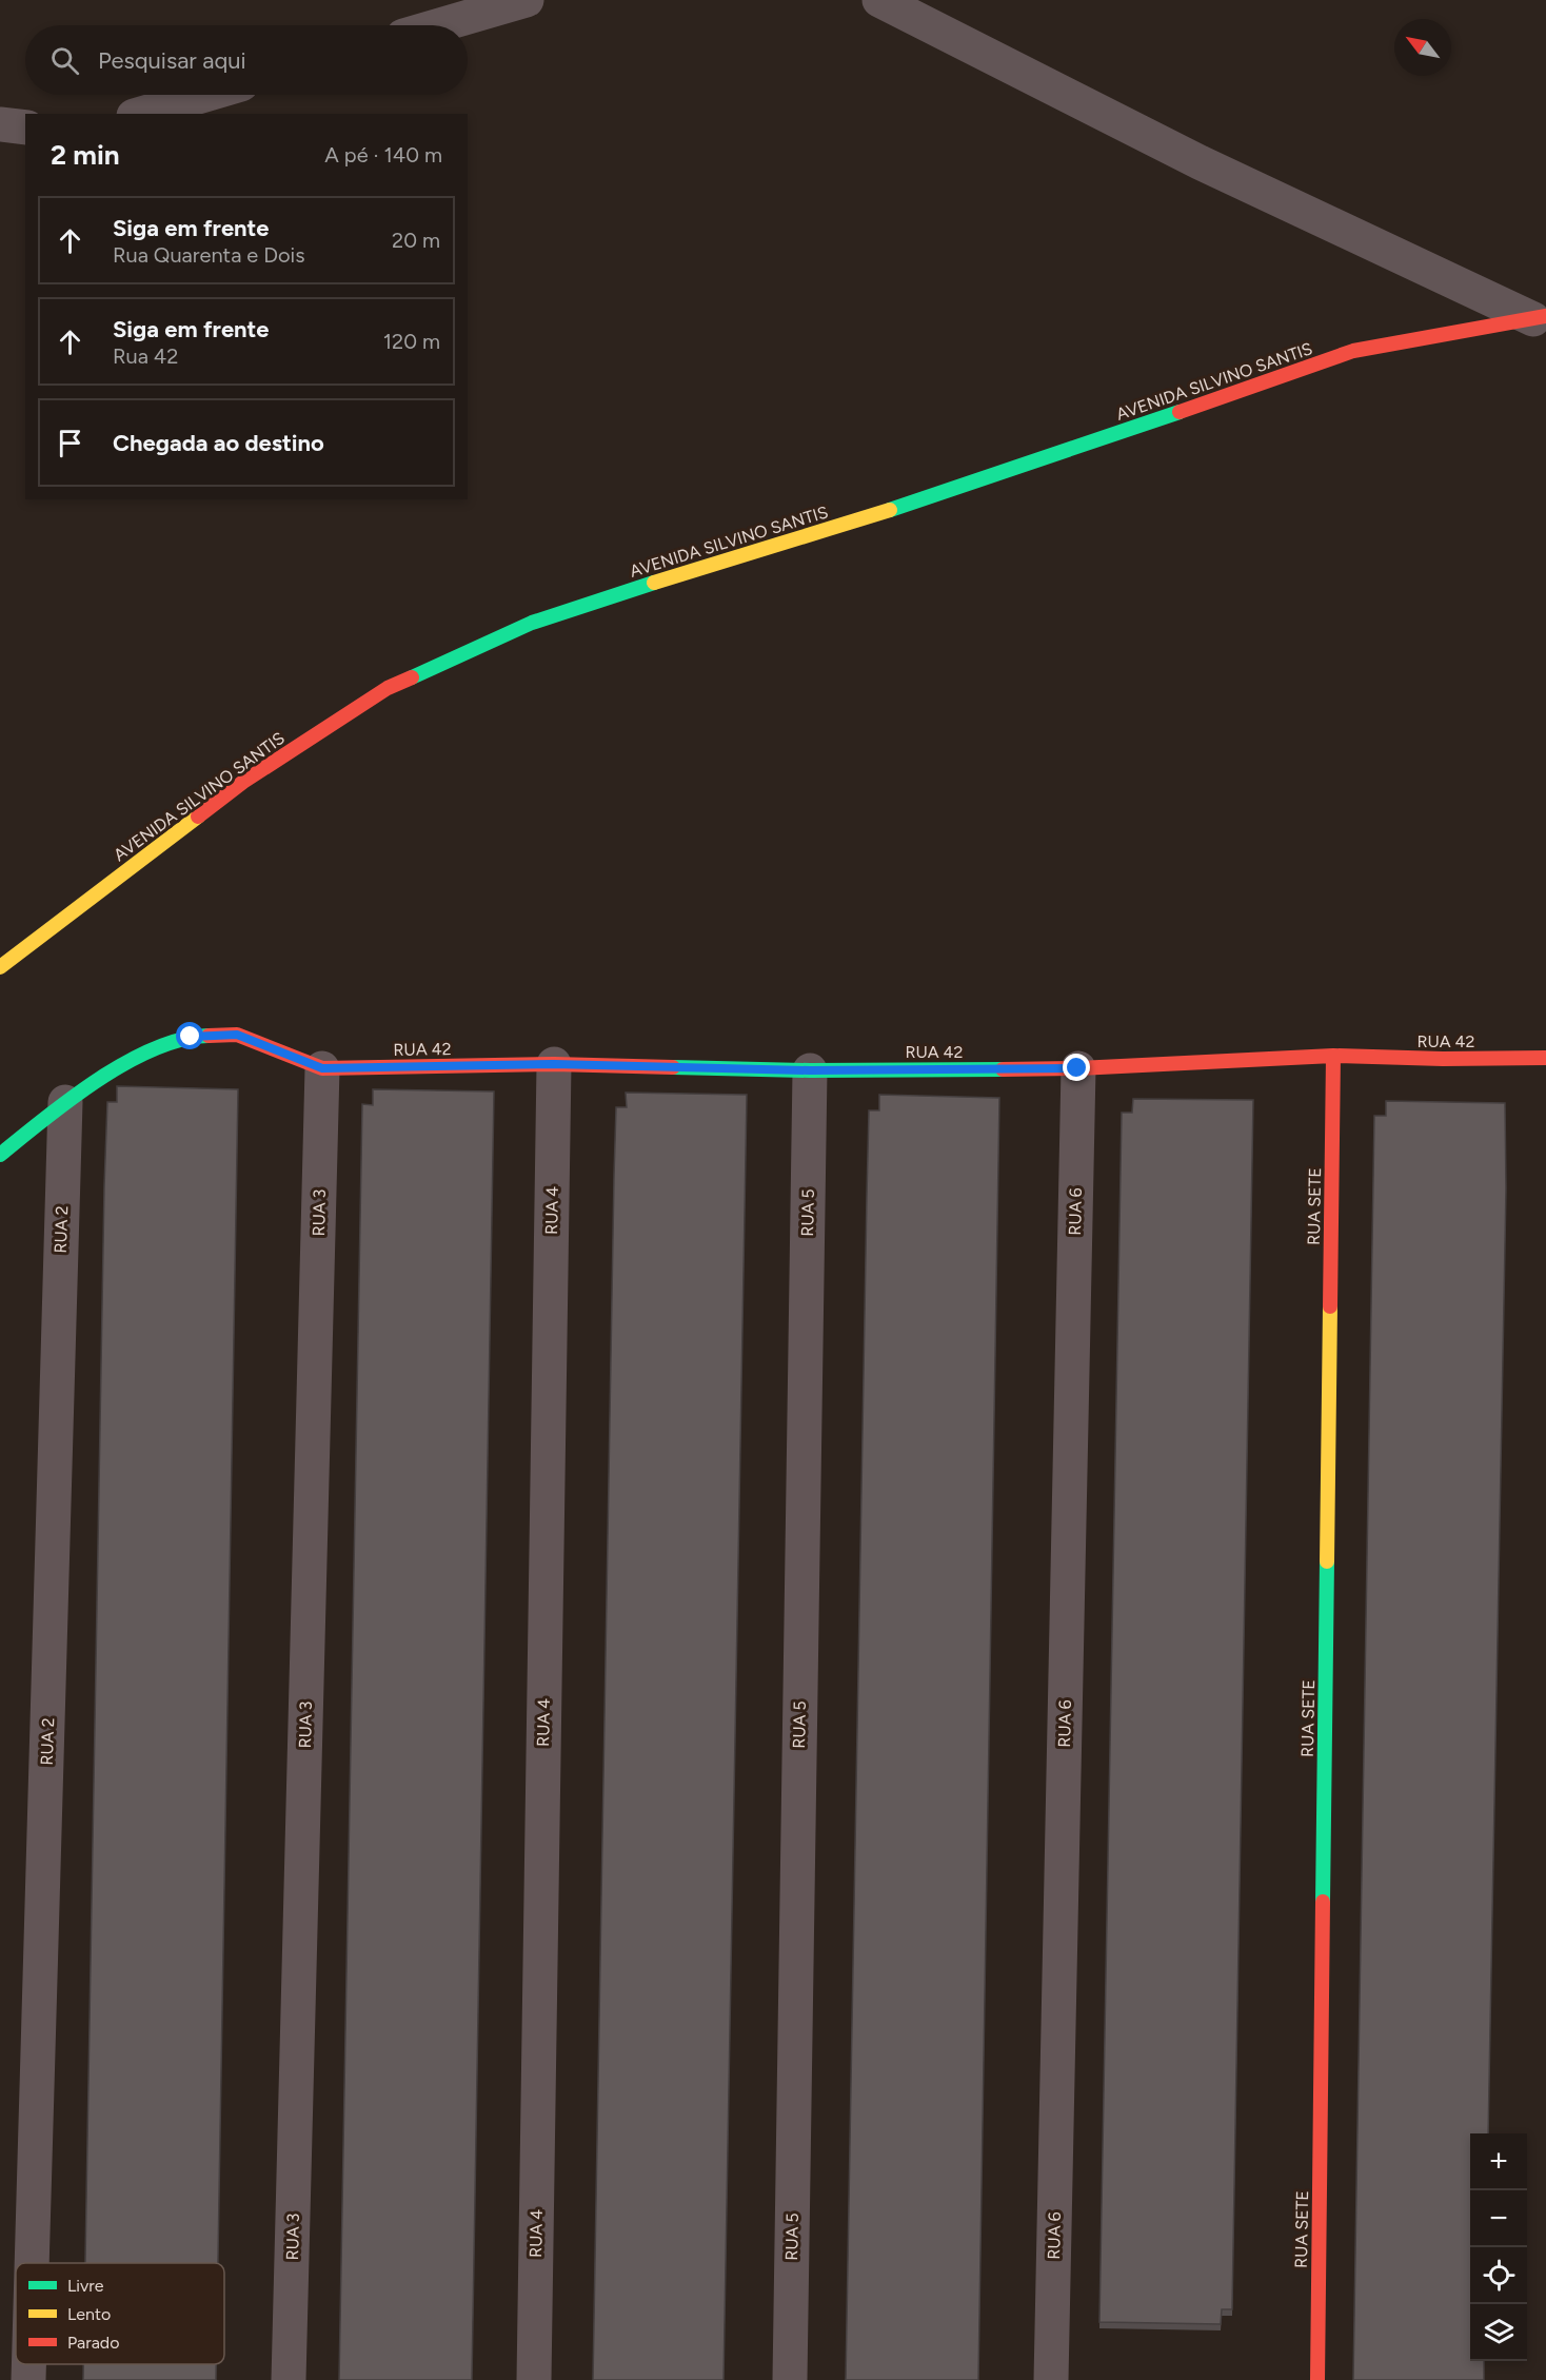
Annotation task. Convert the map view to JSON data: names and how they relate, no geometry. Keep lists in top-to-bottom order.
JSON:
{
  "streets": {
    "street": [
      "AVENIDA SILVINO SANTIS",
      "RUA 42",
      "RUA SETE",
      "RUA 4",
      "RUA 6",
      "RUA 3",
      "RUA 5",
      "RUA 2"
    ]
  },
  "crossings": [
    ["RUA 42", "RUA SETE"],
    ["RUA 42", "RUA 4"],
    ["RUA 42", "RUA 6"],
    ["RUA 42", "RUA 3"],
    ["RUA 42", "RUA 5"]
  ],
  "legend": ["Livre", "Lento", "Parado"],
  "north": "top left",
  "page": {
    "search": "Pesquisar aqui",
    "heading": ["2 min", "A pé · 140 m"],
    "list": [
      ["Siga em frente", "Rua Quarenta e Dois", "20 m"],
      ["Siga em frente", "Rua 42", "120 m"],
      "Chegada ao destino"
    ],
    "map_buttons": ["+", "−"]
  }
}
